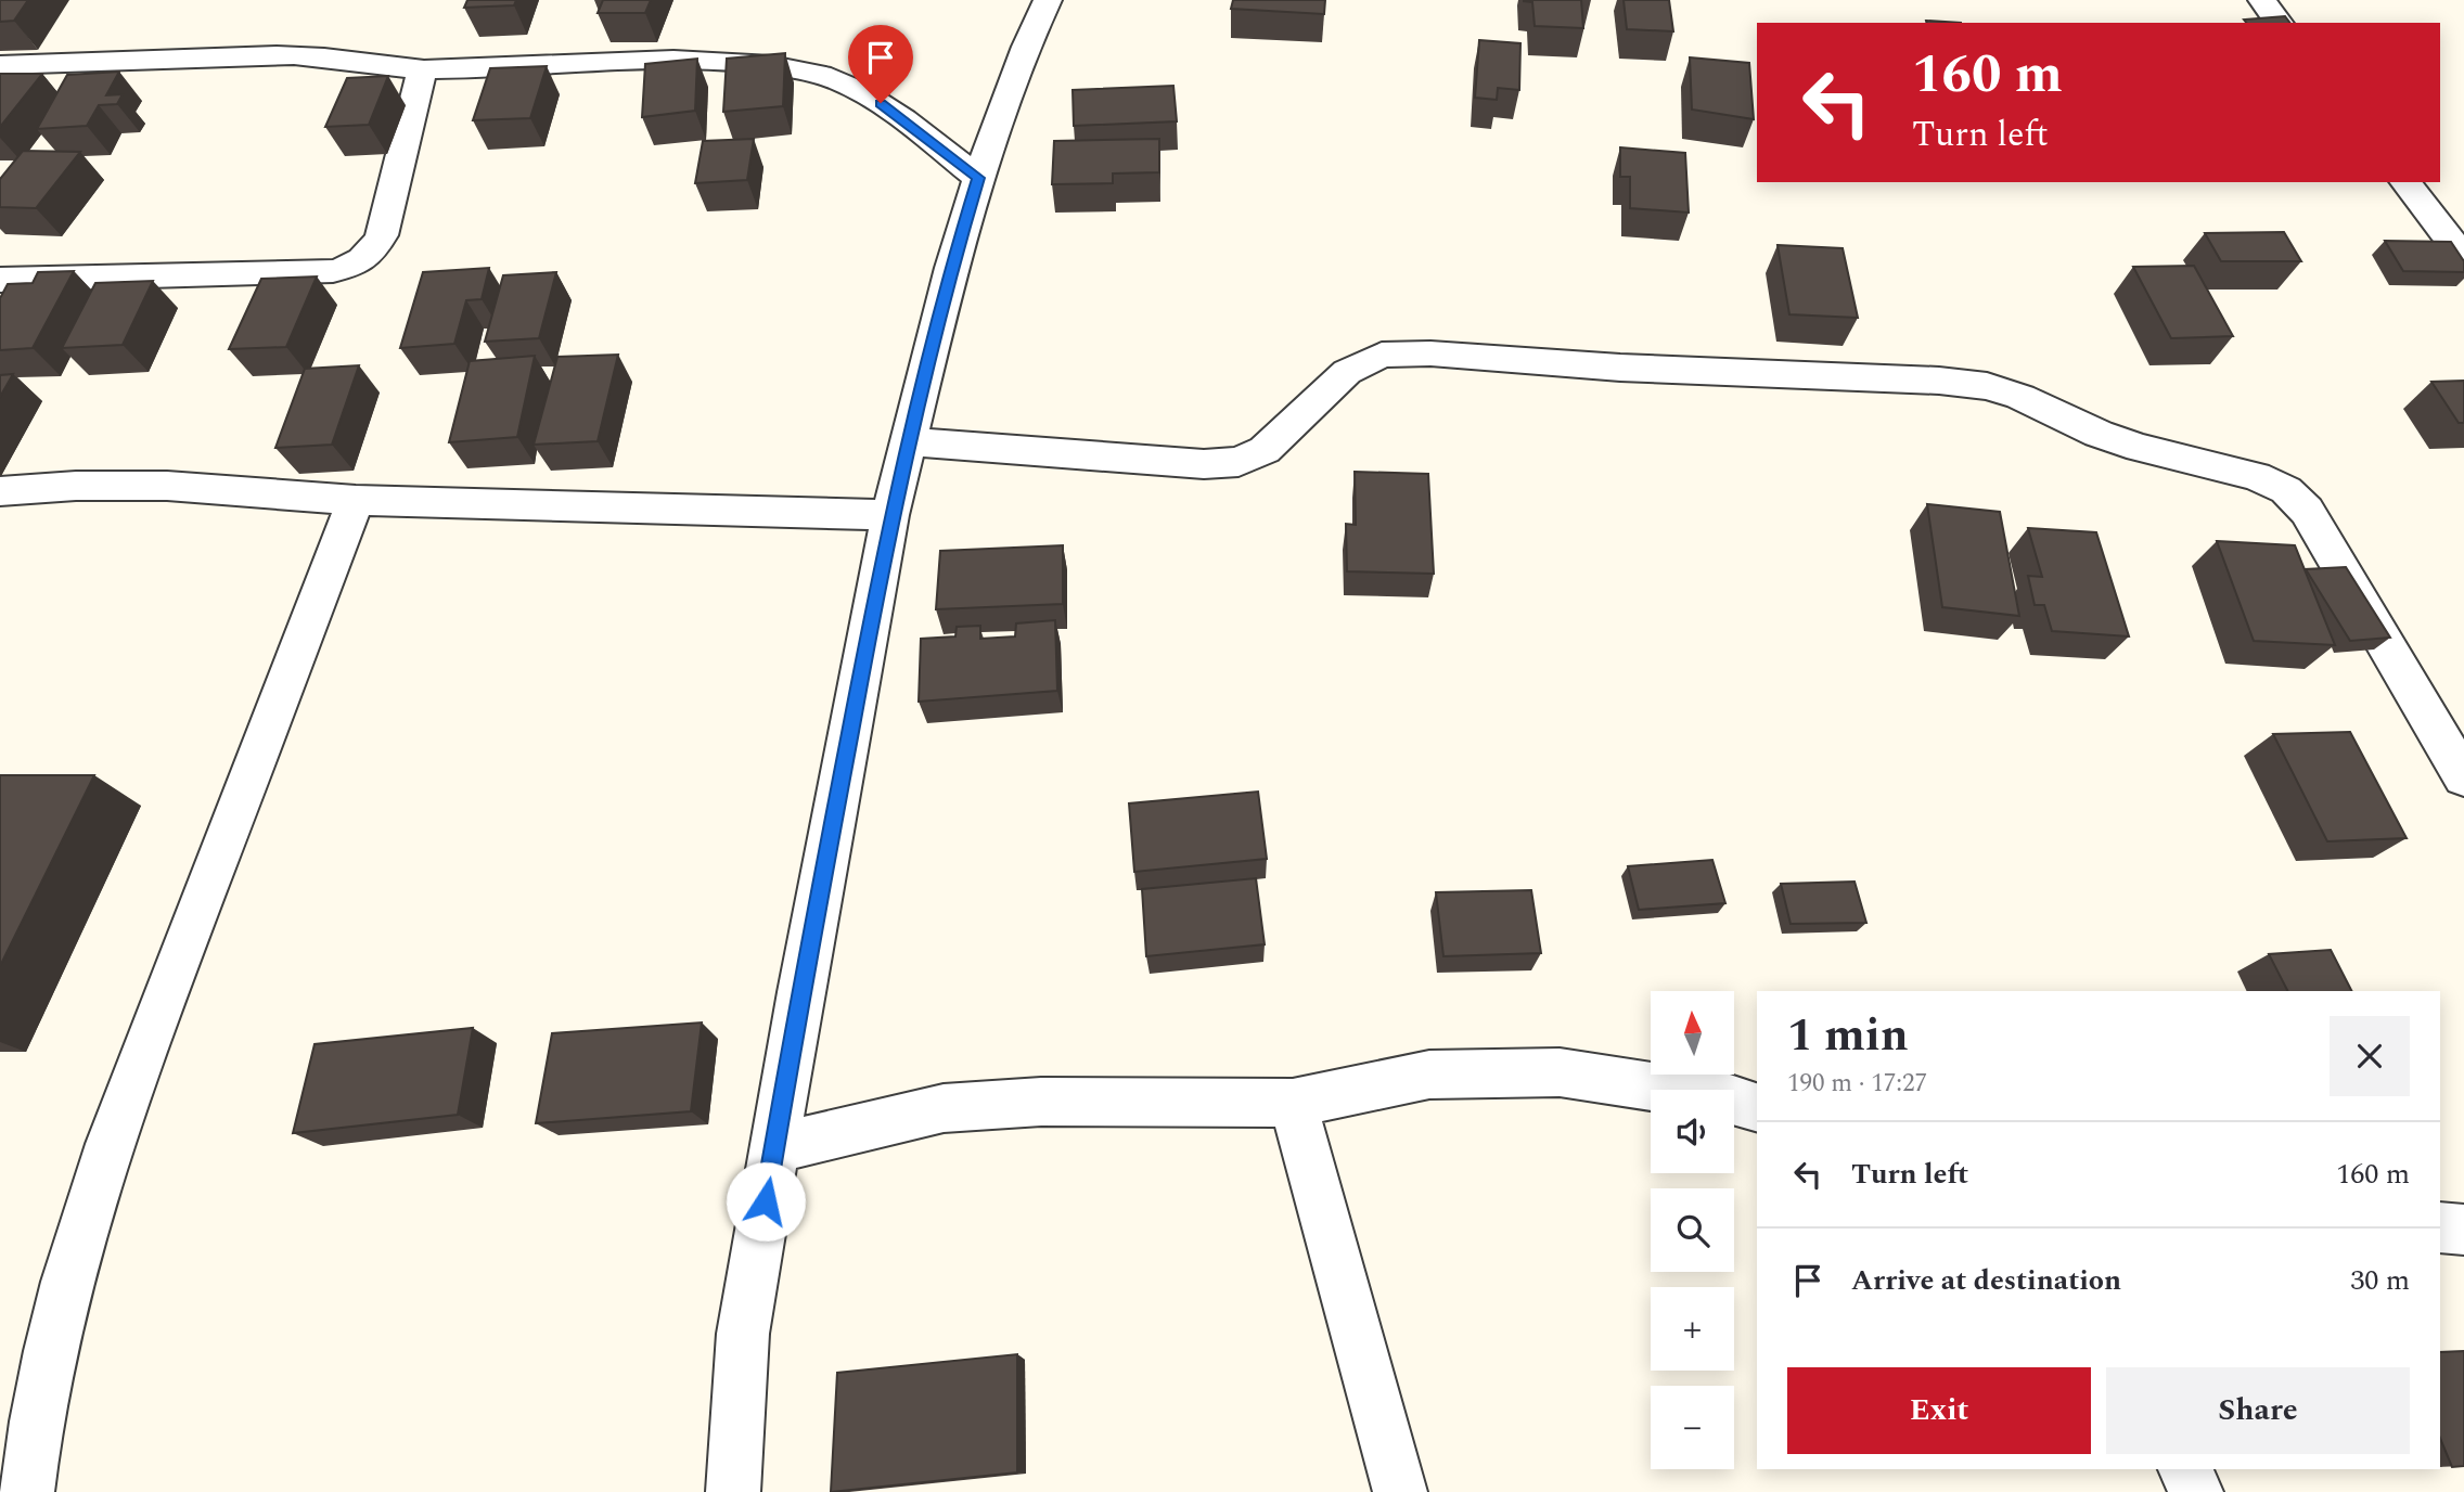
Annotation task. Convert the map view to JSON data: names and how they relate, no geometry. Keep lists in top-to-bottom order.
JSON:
{
  "north": "top",
  "page": {
    "turn": ["160 m", "Turn left"],
    "map_buttons": ["+", "−"],
    "heading": ["1 min", "190 m · 17:27"],
    "list": [
      {
        "name": "Turn left",
        "value": "160 m"
      },
      {
        "name": "Arrive at destination",
        "value": "30 m"
      }
    ],
    "buttons": ["Exit", "Share"]
  }
}
